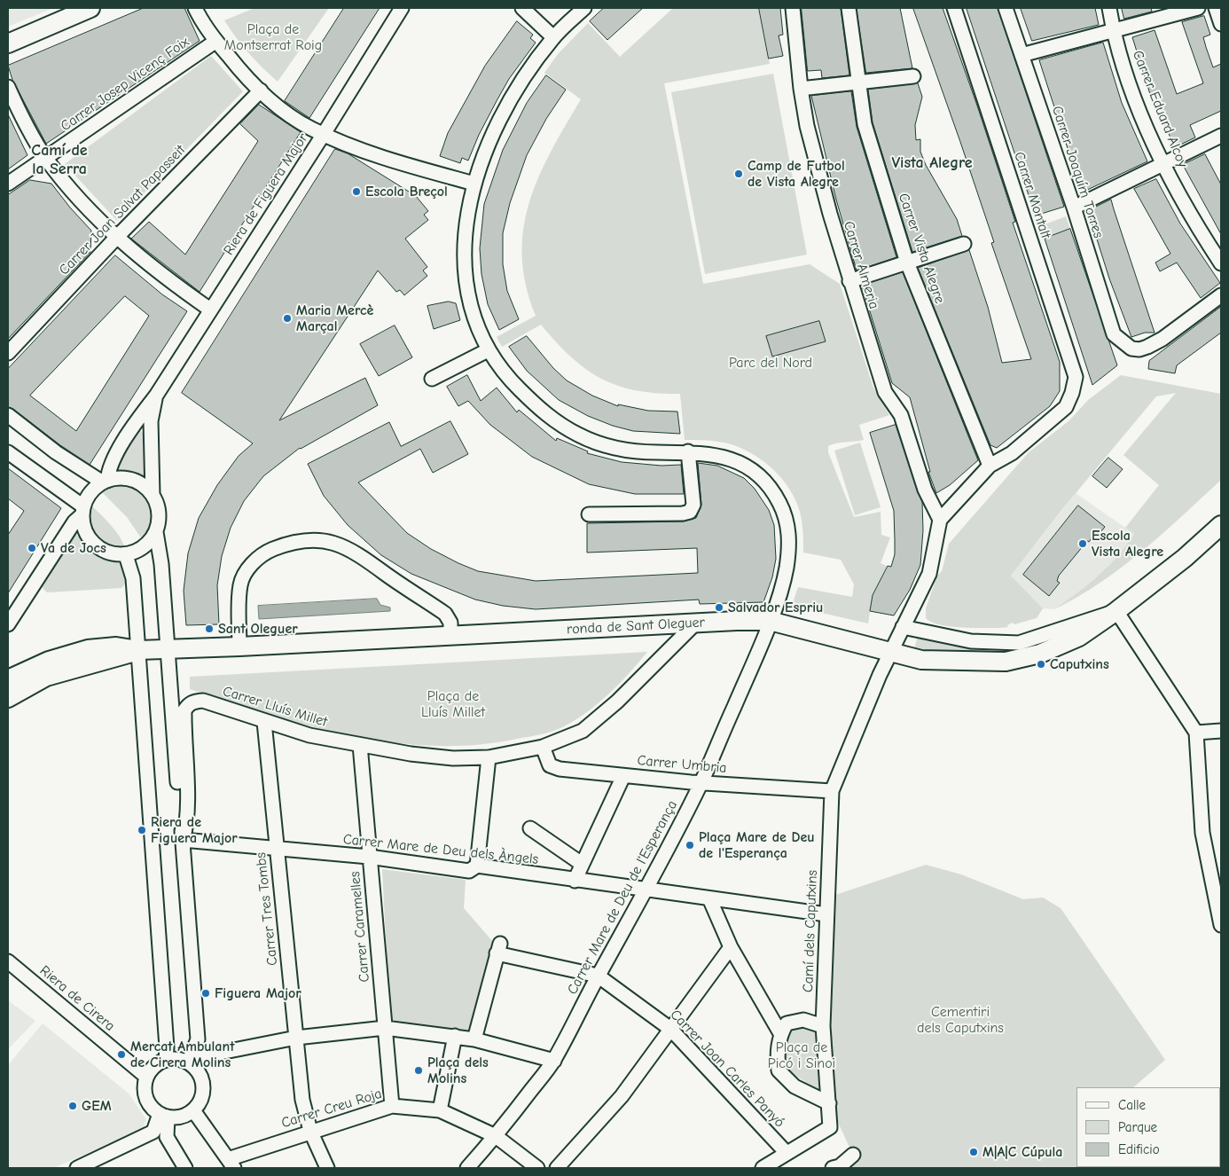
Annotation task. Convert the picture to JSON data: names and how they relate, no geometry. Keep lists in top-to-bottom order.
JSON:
{
  "streets": {
    "street": [
      "Carrer Josep Vicenç Foix",
      "Carrer Eduard Alcoy",
      "Carrer Joaquím Torres",
      "Riera de Figuera Major",
      "Carrer Montalt",
      "Carrer Joan Salvat Papasseit",
      "Carrer Vista Alegre",
      "Carrer Almeria",
      "ronda de Sant Oleguer",
      "Carrer Lluís Millet",
      "Carrer Umbria",
      "Carrer Mare de Deu dels Àngels",
      "Carrer Mare de Deu de l'Esperança",
      "Carrer Tres Tombs",
      "Carrer Caramelles",
      "Camí dels Caputxins",
      "Riera de Cirera",
      "Carrer Joan Carles Panyó",
      "Carrer Creu Roja"
    ]
  },
  "crossings": [
    ["Carrer Montalt", "Carrer Vista Alegre"],
    ["Carrer Almeria", "Camí dels Caputxins"],
    ["ronda de Sant Oleguer", "Carrer Lluís Millet"],
    ["ronda de Sant Oleguer", "Carrer Mare de Deu de l'Esperança"],
    ["ronda de Sant Oleguer", "Camí dels Caputxins"],
    ["Carrer Lluís Millet", "Carrer Umbria"],
    ["Carrer Lluís Millet", "Carrer Mare de Deu dels Àngels"],
    ["Carrer Lluís Millet", "Carrer Tres Tombs"],
    ["Carrer Lluís Millet", "Carrer Caramelles"],
    ["Carrer Umbria", "Carrer Mare de Deu de l'Esperança"],
    ["Carrer Umbria", "Camí dels Caputxins"],
    ["Carrer Mare de Deu dels Àngels", "Carrer Mare de Deu de l'Esperança"],
    ["Carrer Mare de Deu dels Àngels", "Carrer Tres Tombs"],
    ["Carrer Mare de Deu dels Àngels", "Carrer Caramelles"],
    ["Carrer Mare de Deu dels Àngels", "Camí dels Caputxins"],
    ["Carrer Mare de Deu de l'Esperança", "Carrer Joan Carles Panyó"],
    ["Carrer Mare de Deu de l'Esperança", "Carrer Creu Roja"],
    ["Carrer Tres Tombs", "Carrer Creu Roja"],
    ["Carrer Caramelles", "Carrer Creu Roja"],
    ["Camí dels Caputxins", "Carrer Joan Carles Panyó"]
  ],
  "districts": ["Camí de la Serra", "Vista Alegre"],
  "parks": [
    "Plaça de Montserrat Roig",
    "Parc del Nord",
    "Plaça de Lluís Millet",
    "Cementiri dels Caputxins",
    "Plaça de Picó i Sinoi"
  ],
  "places": [
    "Camp de Futbol de Vista Alegre",
    "Escola Breçol",
    "Maria Mercè Marçal",
    "Escola Vista Alegre",
    "Va de Jocs",
    "Salvador Espriu",
    "Sant Oleguer",
    "Caputxins",
    "Riera de Figuera Major",
    "Plaça Mare de Deu de l'Esperança",
    "Figuera Major",
    "Mercat Ambulant de Cirera Molins",
    "Plaça dels Molins",
    "GEM",
    "M|A|C Cúpula"
  ],
  "legend": ["Calle", "Parque", "Edificio"]
}
